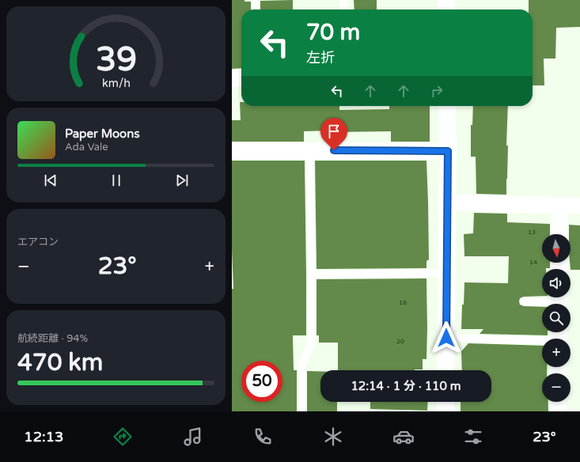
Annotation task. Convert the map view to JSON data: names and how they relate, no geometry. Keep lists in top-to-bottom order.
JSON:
{
  "house_numbers": [
    "13",
    "14",
    "18",
    "20"
  ],
  "north": "bottom",
  "page": {
    "turn": ["70 m", "左折"],
    "song": ["Paper Moons", "Ada Vale"],
    "tile": [
      "エアコン",
      ["航続距離 · 94%", "470 km"]
    ],
    "map_buttons": ["+", "−"],
    "heat": ["−", "23°", "+"],
    "limit": "50",
    "trip": "12:14 · 1 分 · 110 m",
    "tabs": ["12:13", "23°"],
    "gauge": ["39", "km/h"]
  }
}
